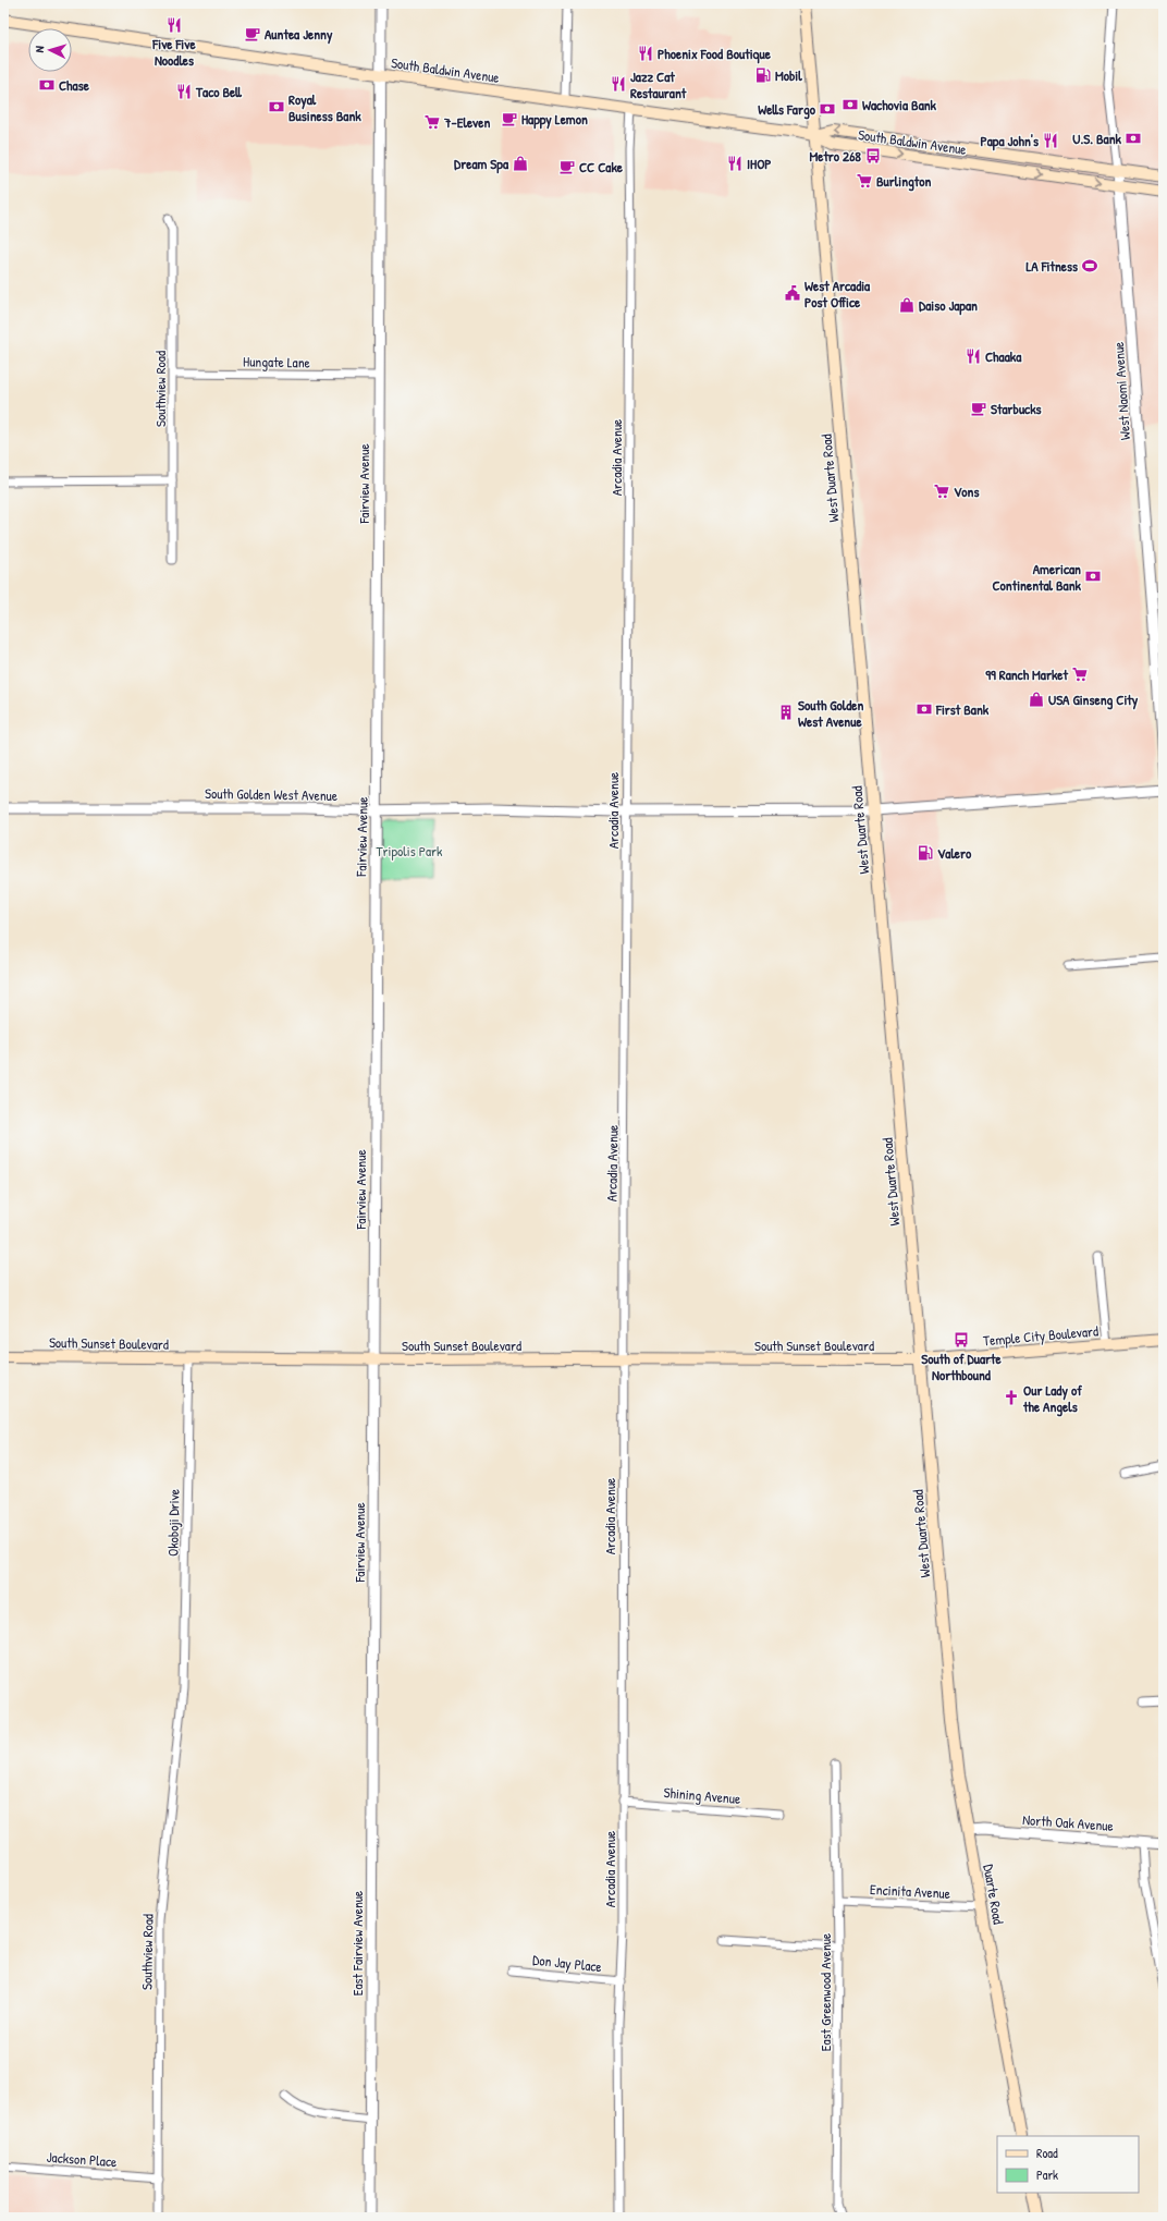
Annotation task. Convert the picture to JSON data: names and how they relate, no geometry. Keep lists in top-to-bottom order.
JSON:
{
  "streets": {
    "main road": [
      "South Baldwin Avenue",
      "West Duarte Road",
      "Temple City Boulevard",
      "South Sunset Boulevard",
      "Duarte Road"
    ],
    "street": [
      "Hungate Lane",
      "Southview Road",
      "West Naomi Avenue",
      "Arcadia Avenue",
      "Fairview Avenue",
      "South Golden West Avenue",
      "Okoboji Drive",
      "Shining Avenue",
      "North Oak Avenue",
      "Encinita Avenue",
      "East Fairview Avenue",
      "Don Jay Place",
      "East Greenwood Avenue",
      "Jackson Place"
    ]
  },
  "crossings": [
    ["South Baldwin Avenue", "West Naomi Avenue"],
    ["South Baldwin Avenue", "Arcadia Avenue"],
    ["South Baldwin Avenue", "West Duarte Road"],
    ["South Baldwin Avenue", "Fairview Avenue"],
    ["Hungate Lane", "Southview Road"],
    ["Hungate Lane", "Fairview Avenue"],
    ["Southview Road", "Okoboji Drive"],
    ["Southview Road", "Jackson Place"],
    ["Arcadia Avenue", "South Golden West Avenue"],
    ["Arcadia Avenue", "South Sunset Boulevard"],
    ["Arcadia Avenue", "Shining Avenue"],
    ["Arcadia Avenue", "Don Jay Place"],
    ["West Duarte Road", "South Golden West Avenue"],
    ["West Duarte Road", "Temple City Boulevard"],
    ["West Duarte Road", "South Sunset Boulevard"],
    ["West Duarte Road", "Duarte Road"],
    ["Fairview Avenue", "South Golden West Avenue"],
    ["Fairview Avenue", "South Sunset Boulevard"],
    ["Fairview Avenue", "East Fairview Avenue"],
    ["Temple City Boulevard", "South Sunset Boulevard"],
    ["South Sunset Boulevard", "Okoboji Drive"],
    ["North Oak Avenue", "Duarte Road"],
    ["Encinita Avenue", "Duarte Road"],
    ["Encinita Avenue", "East Greenwood Avenue"]
  ],
  "parks": ["Tripolis Park"],
  "places": {
    "restaurant": [
      "Five Five Noodles",
      "Phoenix Food Boutique",
      "Jazz Cat Restaurant",
      "Taco Bell",
      "Papa John's",
      "IHOP",
      "Chaaka"
    ],
    "cafe": [
      "Auntea Jenny",
      "Happy Lemon",
      "CC Cake",
      "Starbucks"
    ],
    "fuel station": ["Mobil", "Valero"],
    "bank": [
      "Chase",
      "Wachovia Bank",
      "Royal Business Bank",
      "Wells Fargo",
      "U.S. Bank",
      "American Continental Bank",
      "First Bank"
    ],
    "supermarket": [
      "7-Eleven",
      "Burlington",
      "Vons",
      "99 Ranch Market"
    ],
    "bus stop": ["Metro 268", "South of Duarte Northbound"],
    "shop": ["Dream Spa", "Daiso Japan", "USA Ginseng City"],
    "sports": ["LA Fitness"],
    "public building": ["West Arcadia Post Office"],
    "building": ["South Golden West Avenue"],
    "church": ["Our Lady of the Angels"]
  },
  "legend": ["Road", "Park"],
  "north": "left"
}
